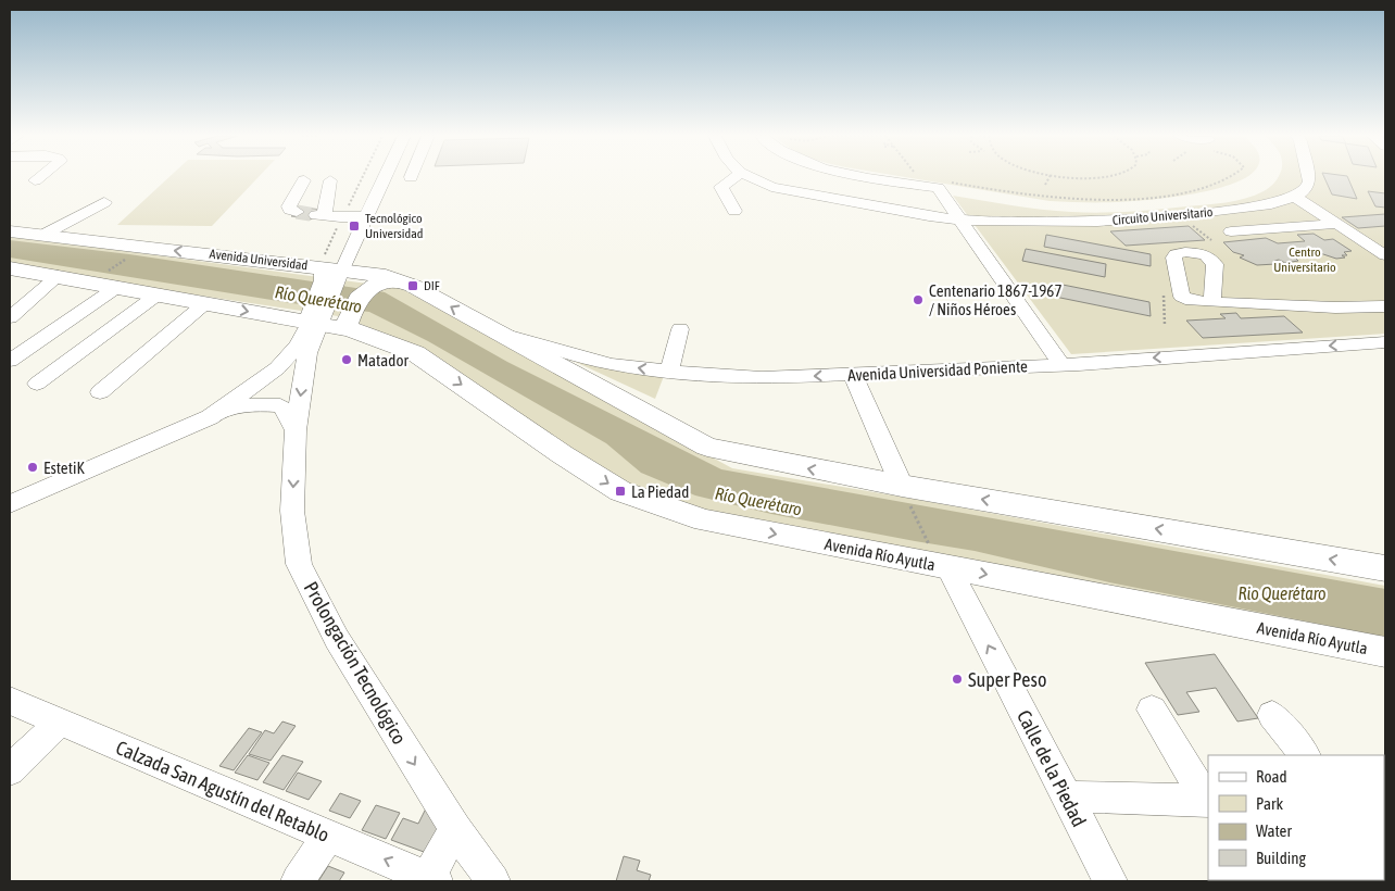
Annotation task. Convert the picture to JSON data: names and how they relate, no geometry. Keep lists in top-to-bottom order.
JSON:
{
  "streets": {
    "main road": ["Avenida Universidad", "Avenida Río Ayutla"],
    "street": [
      "Circuito Universitario",
      "Avenida Universidad Poniente",
      "Prolongación Tecnológico",
      "Calle de la Piedad",
      "Calzada San Agustín del Retablo"
    ]
  },
  "crossings": [
    ["Avenida Universidad", "Avenida Universidad Poniente"],
    ["Avenida Río Ayutla", "Calle de la Piedad"]
  ],
  "one_way": ["Prolongación Tecnológico", "Calle de la Piedad"],
  "water": ["Río Querétaro", "Rio Querétaro"],
  "parks": ["Centro Universitario"],
  "places": {
    "transit": ["Tecnológico Universidad", "DIF", "La Piedad"],
    "other": [
      "Centenario 1867-1967 / Niños Héroes",
      "Matador",
      "EstetiK",
      "Super Peso"
    ]
  },
  "legend": [
    "Road",
    "Park",
    "Water",
    "Building"
  ]
}
